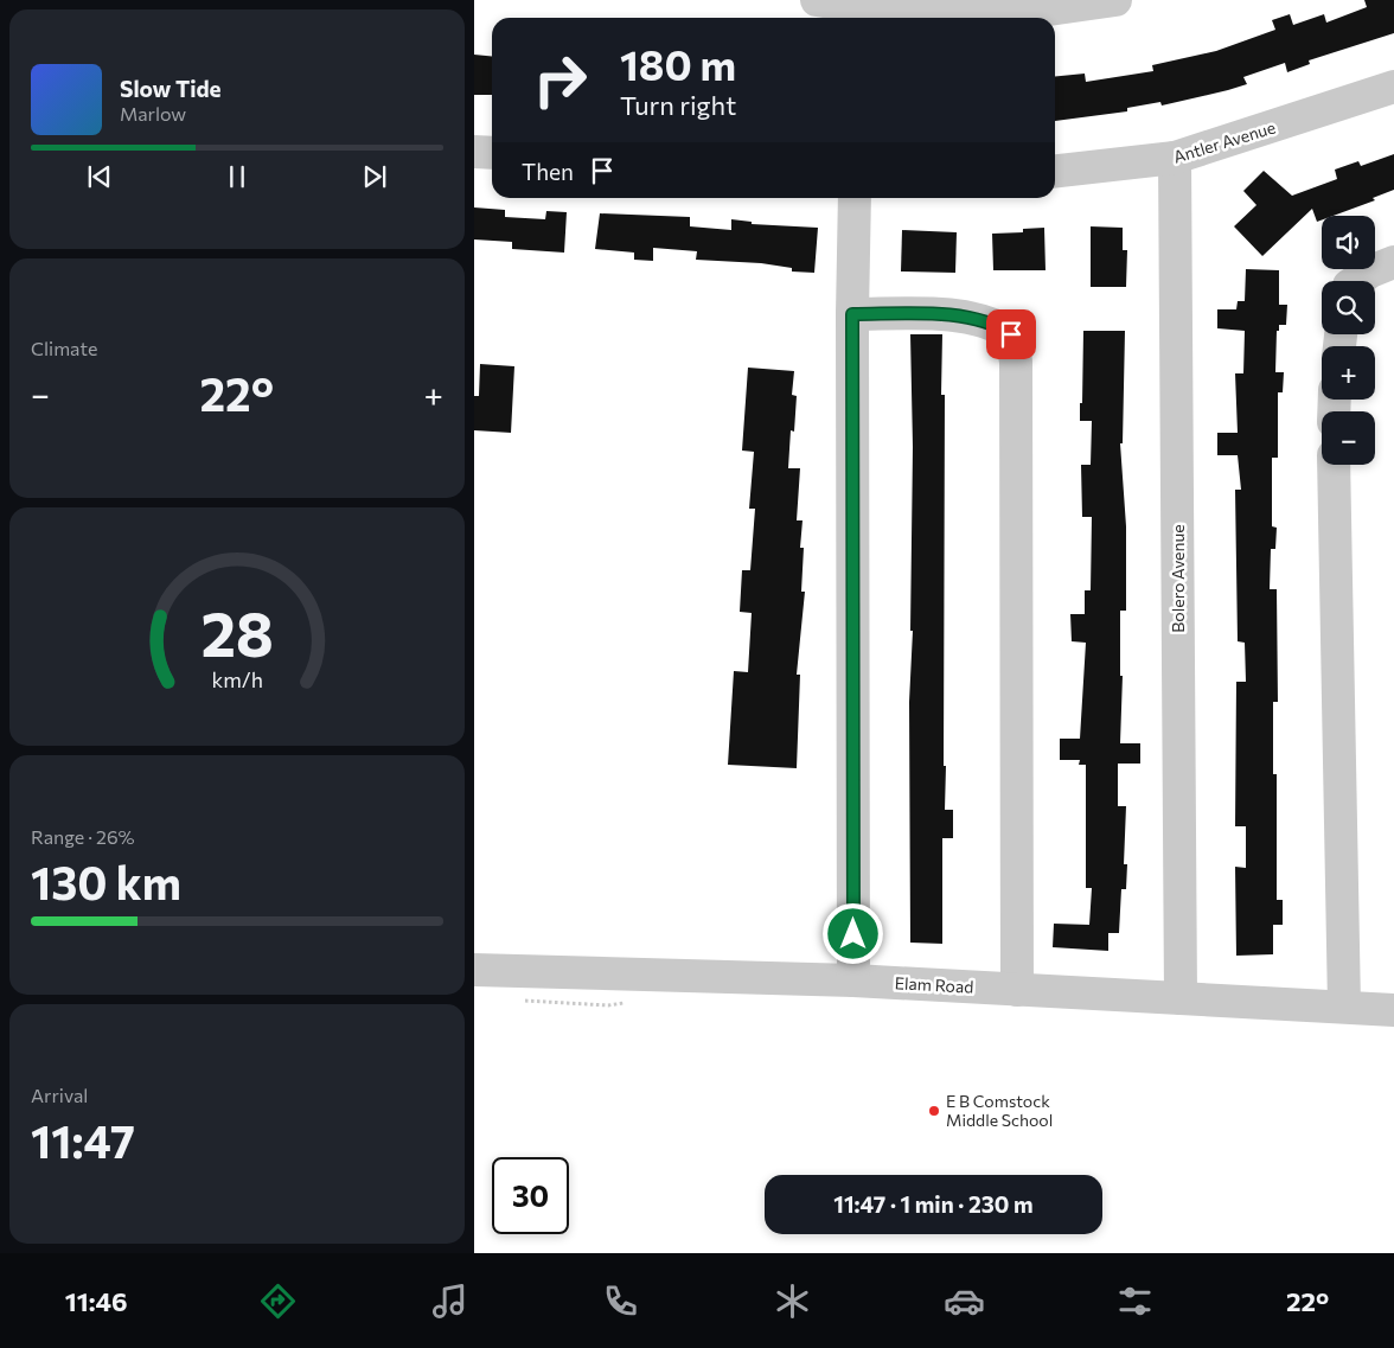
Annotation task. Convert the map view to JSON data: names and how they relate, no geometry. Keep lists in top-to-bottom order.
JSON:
{
  "streets": {
    "street": ["Antler Avenue", "Bolero Avenue", "Elam Road"]
  },
  "crossings": [
    ["Antler Avenue", "Bolero Avenue"],
    ["Bolero Avenue", "Elam Road"]
  ],
  "places": ["E B Comstock Middle School"],
  "page": {
    "turn": ["180 m", "Turn right"],
    "song": ["Slow Tide", "Marlow"],
    "then": "Then",
    "map_buttons": ["+", "−"],
    "tile": [
      "Climate",
      ["Range · 26%", "130 km"],
      ["Arrival", "11:47"]
    ],
    "heat": ["−", "22°", "+"],
    "limit": "30",
    "trip": "11:47 · 1 min · 230 m",
    "tabs": ["11:46", "22°"],
    "gauge": ["28", "km/h"]
  }
}
